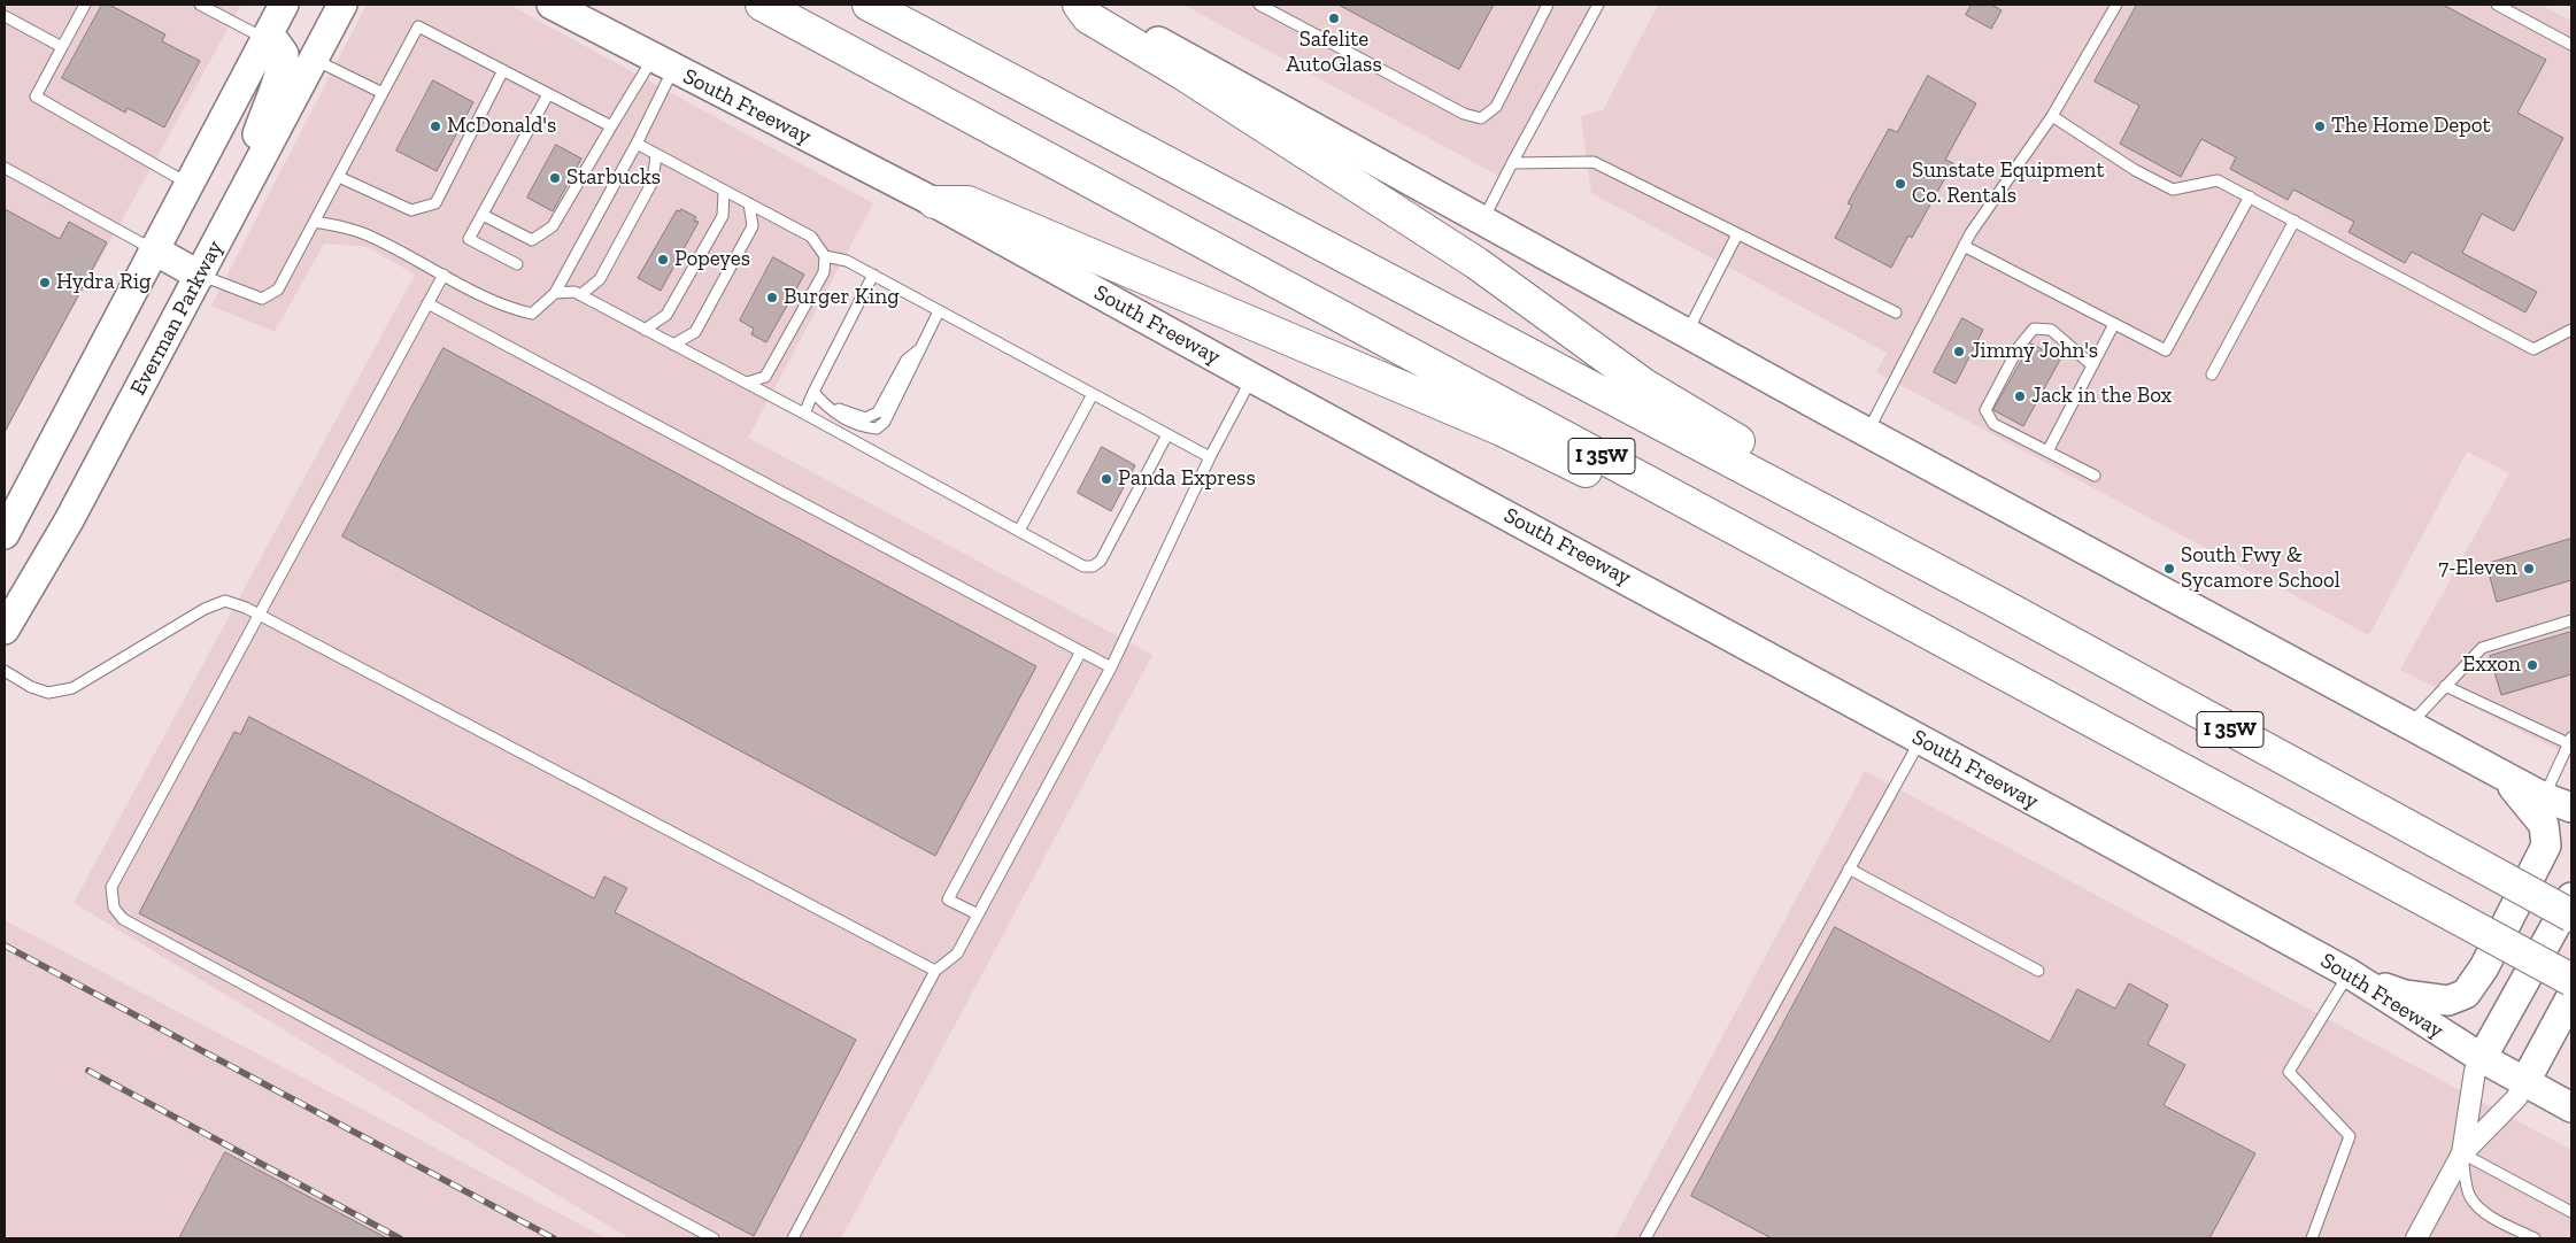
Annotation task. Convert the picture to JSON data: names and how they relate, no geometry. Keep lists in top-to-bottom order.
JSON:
{
  "streets": {
    "highway": ["I 35W"],
    "main road": ["South Freeway", "Everman Parkway"]
  },
  "places": [
    "Safelite AutoGlass",
    "McDonald's",
    "The Home Depot",
    "Starbucks",
    "Sunstate Equipment Co. Rentals",
    "Popeyes",
    "Hydra Rig",
    "Burger King",
    "Jimmy John's",
    "Jack in the Box",
    "Panda Express",
    "South Fwy & Sycamore School",
    "7-Eleven",
    "Exxon"
  ]
}
